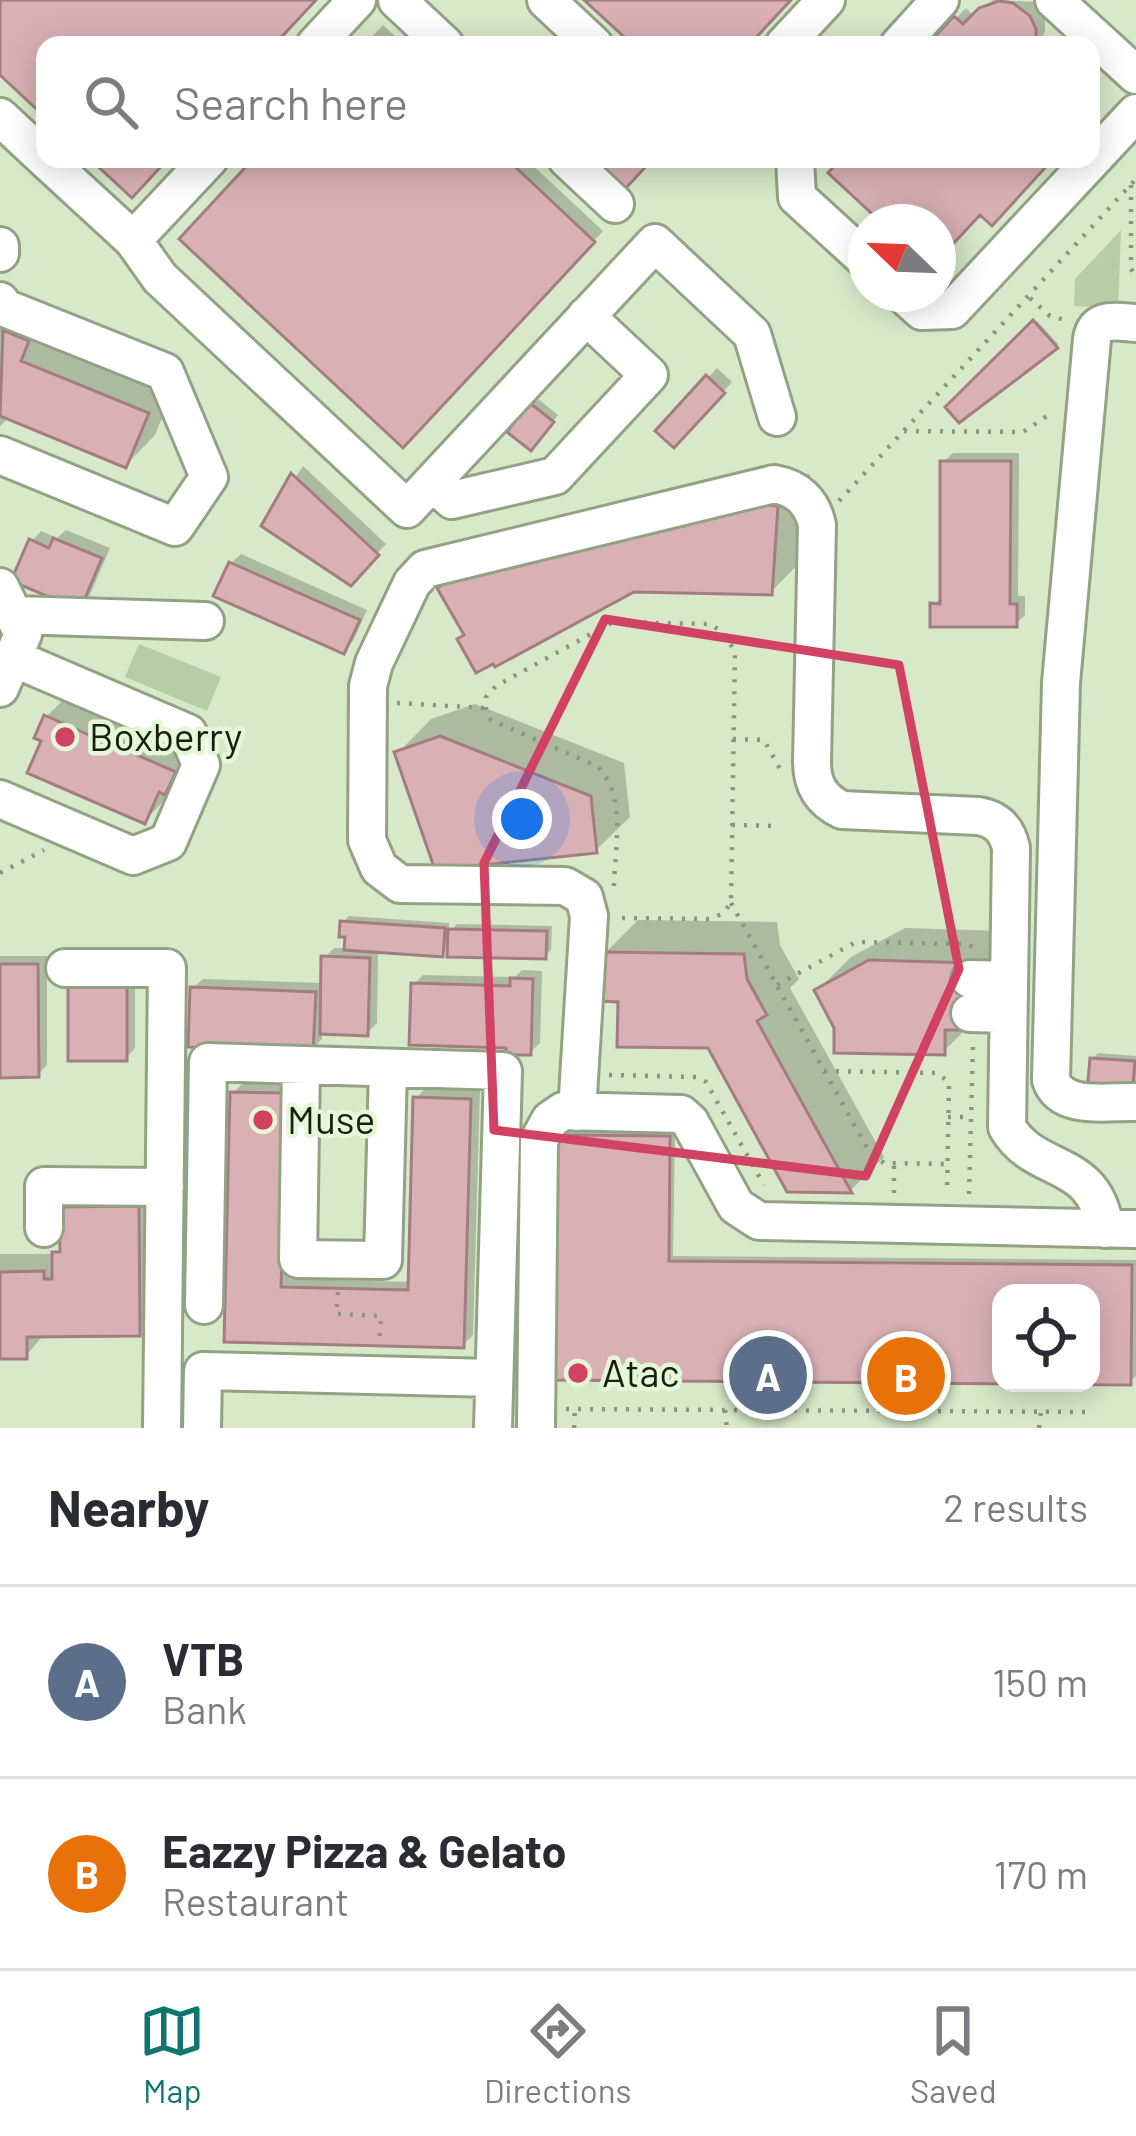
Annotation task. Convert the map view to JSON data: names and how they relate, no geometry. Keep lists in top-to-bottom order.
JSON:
{
  "places": ["Boxberry", "Muse", "Atac"],
  "north": "top left",
  "page": {
    "search": "Search here",
    "pins": ["A", "B"],
    "heading": ["Nearby", "2 results"],
    "list": [
      {
        "mark": "A",
        "name": "VTB",
        "note": "Bank",
        "value": "150 m"
      },
      {
        "mark": "B",
        "name": "Eazzy Pizza & Gelato",
        "note": "Restaurant",
        "value": "170 m"
      }
    ],
    "nav": ["Map", "Directions", "Saved"]
  }
}
